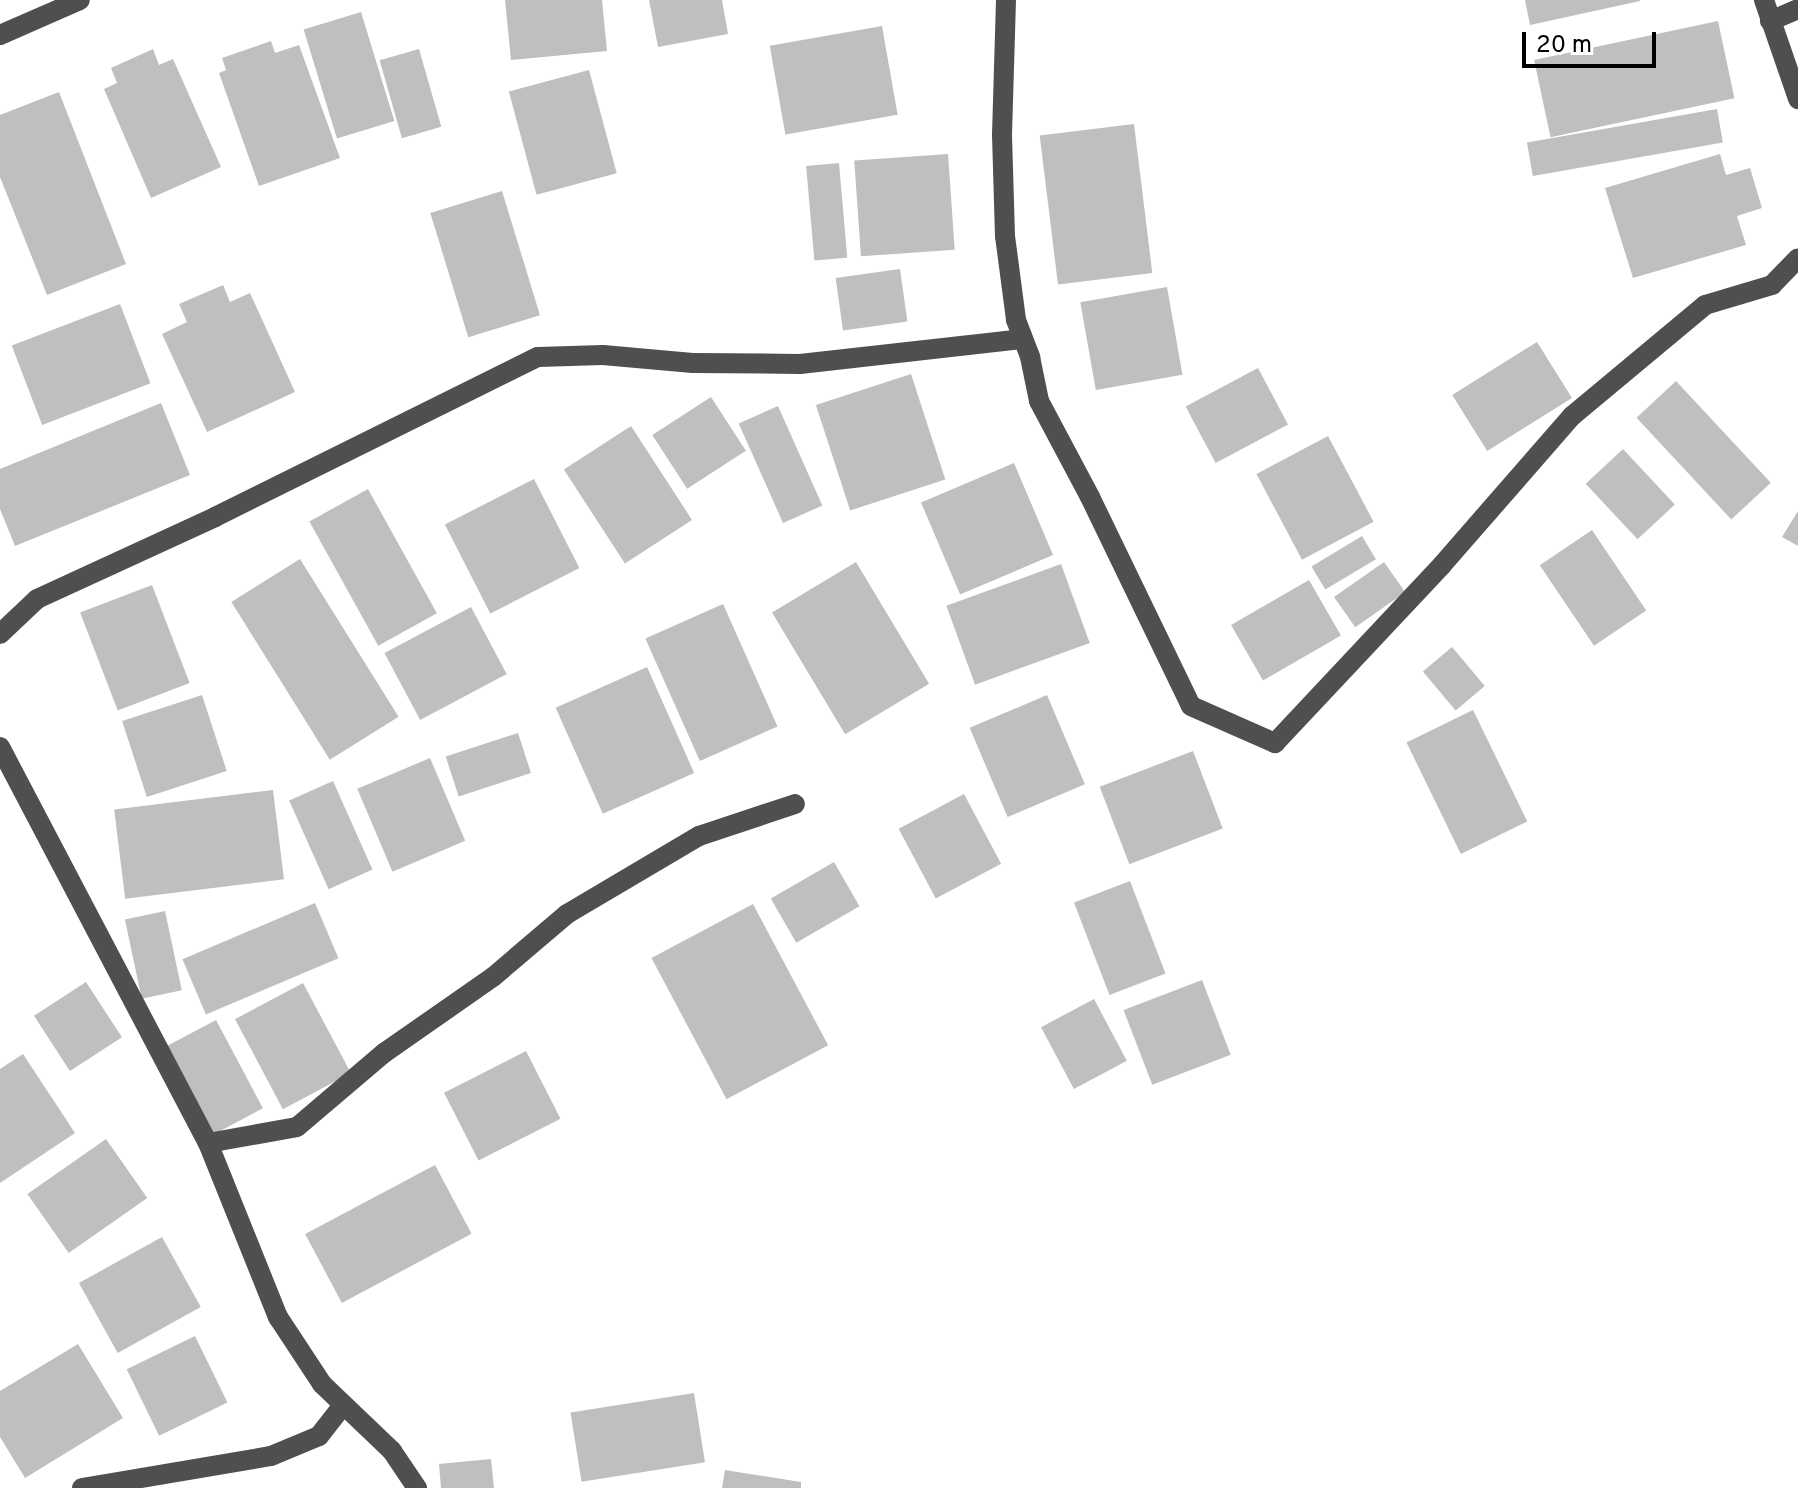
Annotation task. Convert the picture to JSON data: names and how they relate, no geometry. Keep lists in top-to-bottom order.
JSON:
{
  "scale_bar": "20 m"
}
